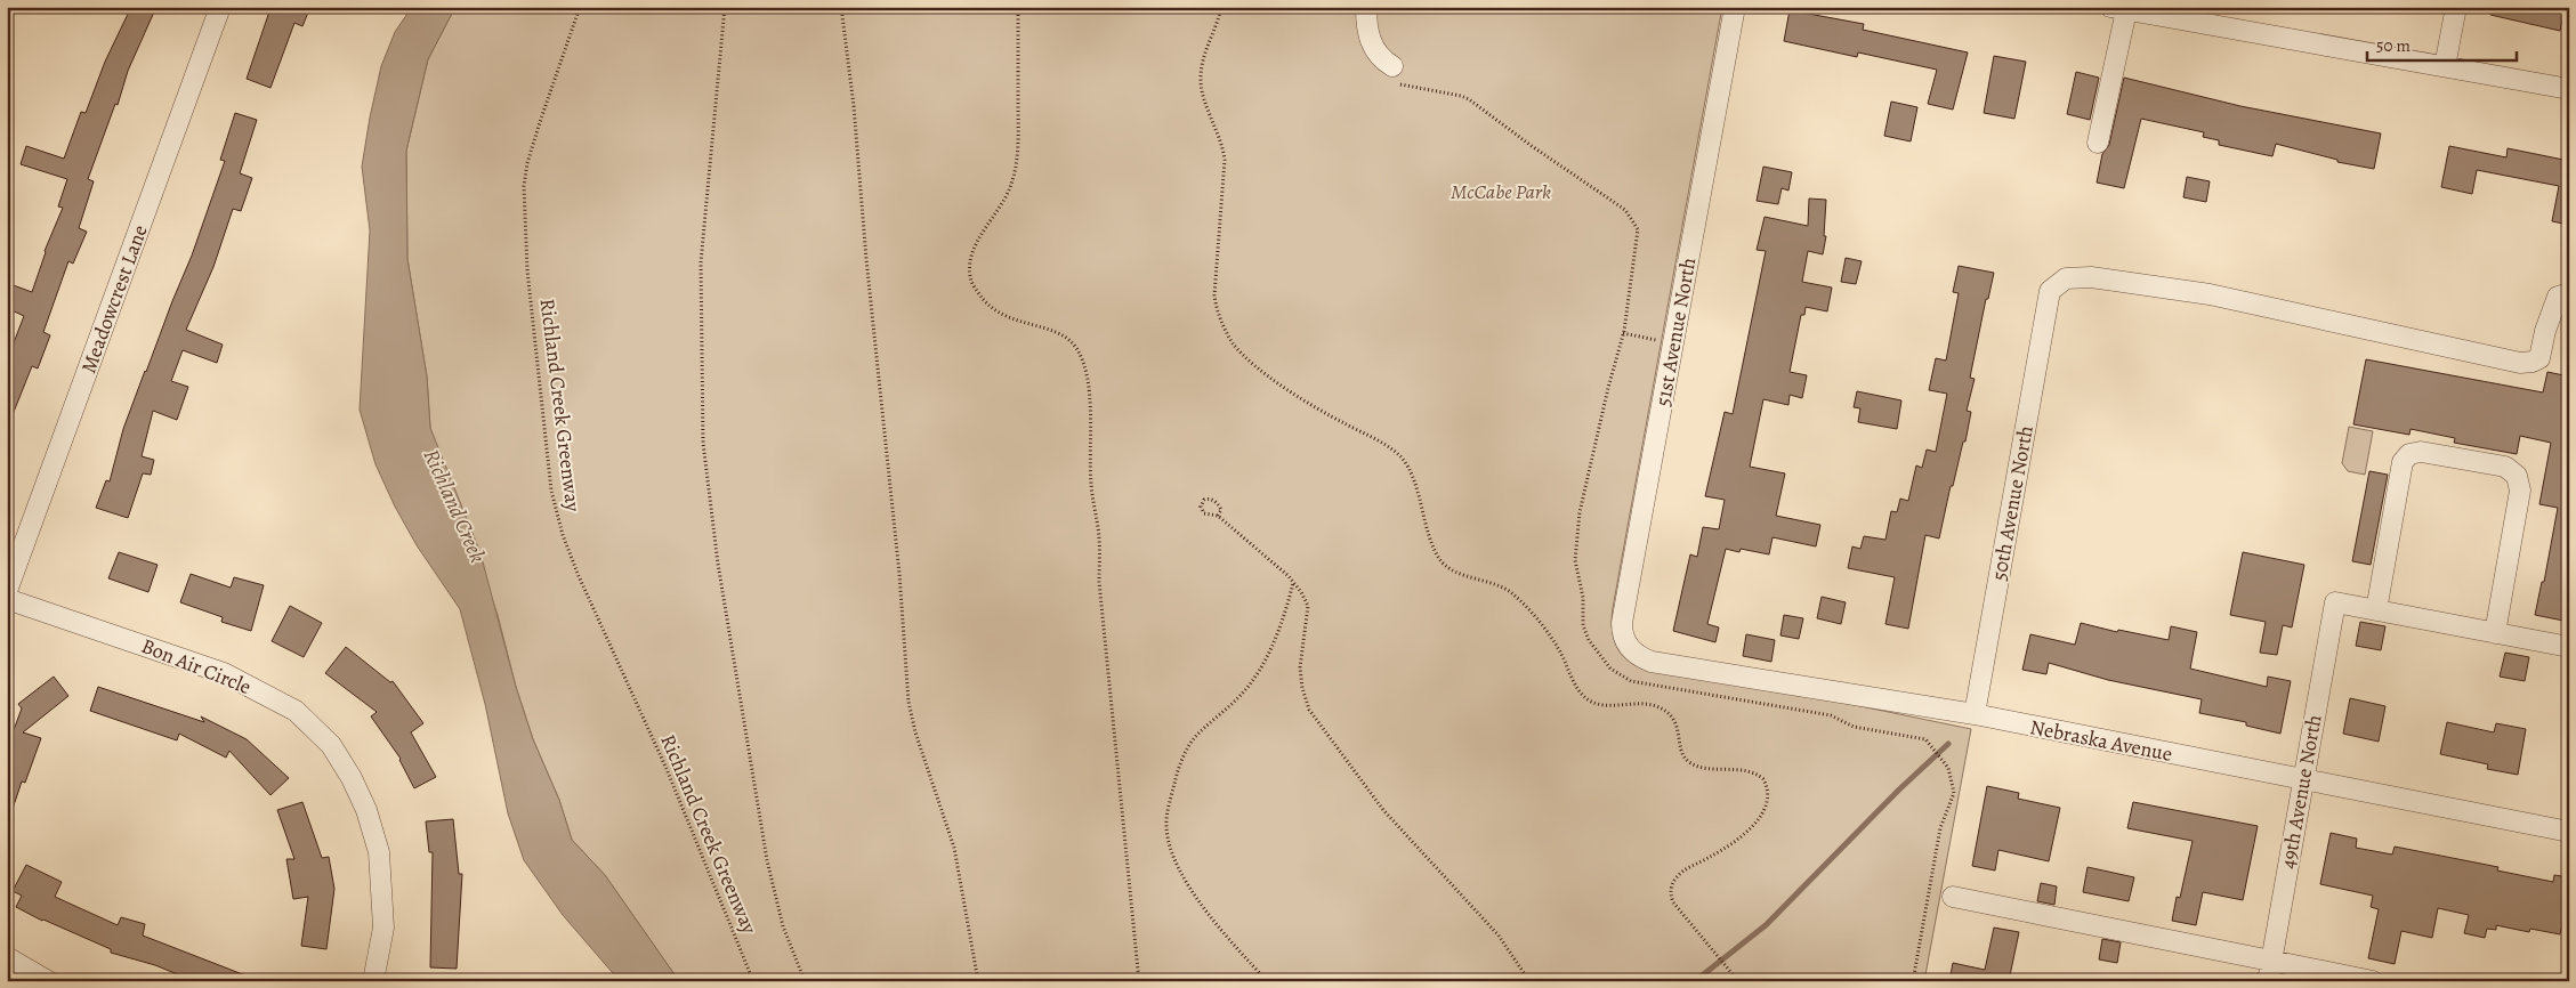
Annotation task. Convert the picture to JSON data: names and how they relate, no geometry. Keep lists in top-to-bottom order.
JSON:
{
  "streets": {
    "street": [
      "Meadowcrest Lane",
      "51st Avenue North",
      "50th Avenue North",
      "Bon Air Circle",
      "Nebraska Avenue",
      "49th Avenue North"
    ],
    "path": ["Richland Creek Greenway"]
  },
  "crossings": [
    ["51st Avenue North", "Nebraska Avenue"],
    ["50th Avenue North", "Nebraska Avenue"],
    ["Nebraska Avenue", "49th Avenue North"]
  ],
  "water": ["Richland Creek"],
  "parks": ["McCabe Park"],
  "scale_bar": "50 m"
}
